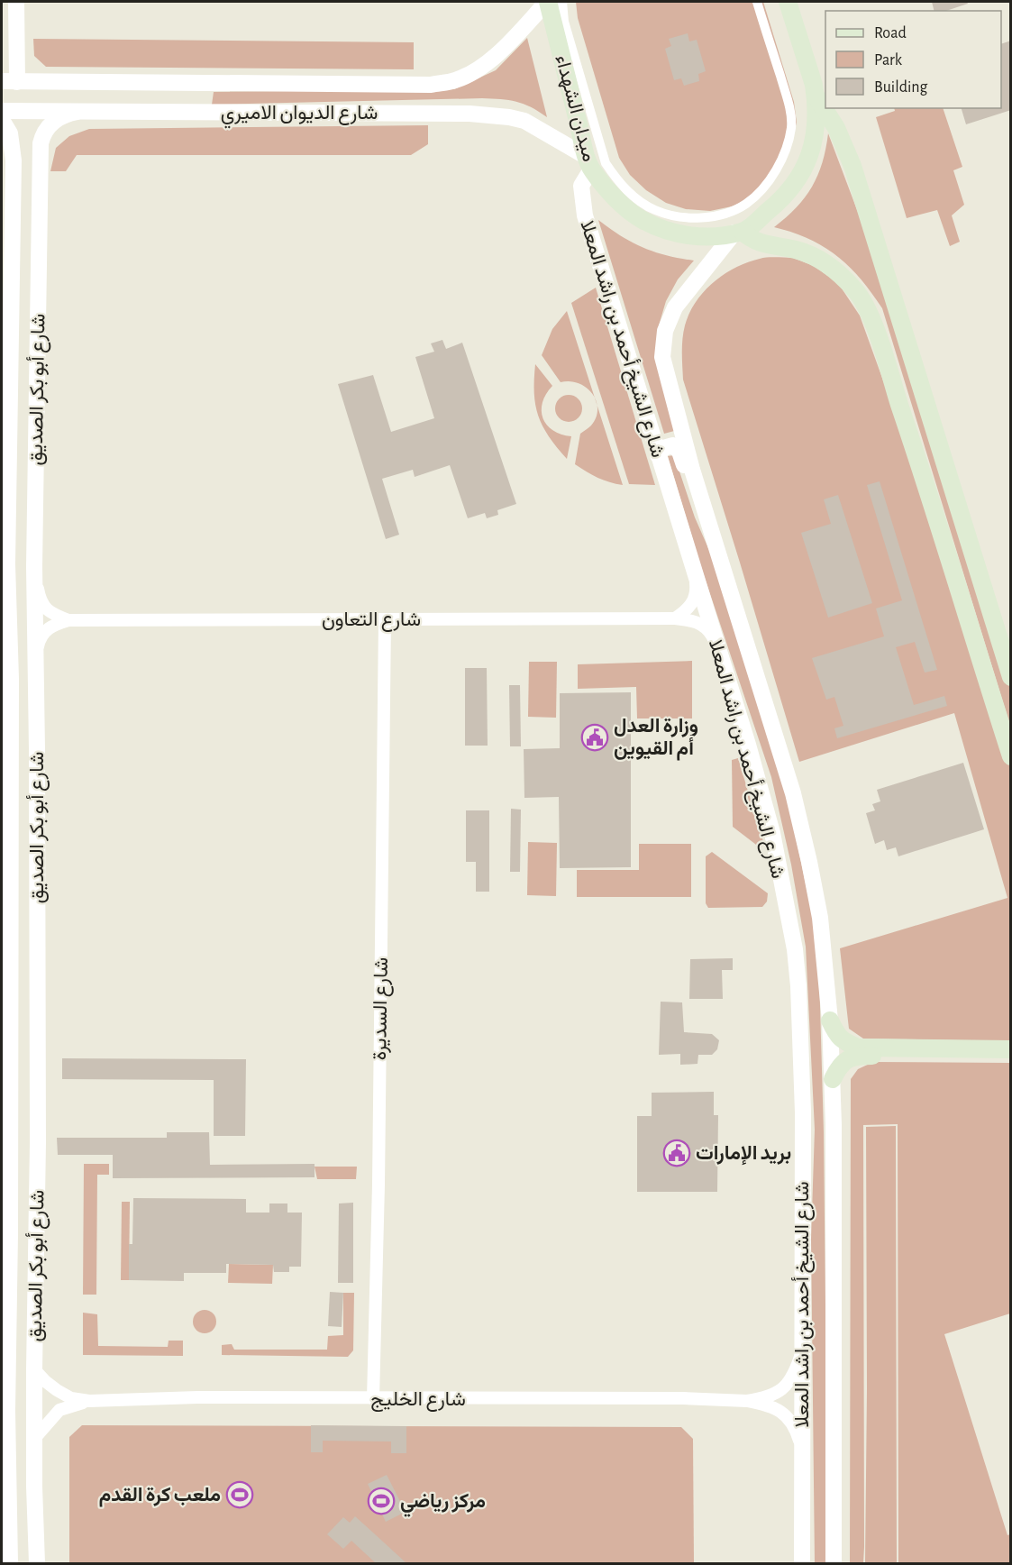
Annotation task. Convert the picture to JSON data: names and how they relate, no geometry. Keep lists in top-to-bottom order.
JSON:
{
  "streets": {
    "main road": ["ميدان الشهداء"],
    "street": [
      "شارع الديوان الاميري",
      "شارع الشيخ أحمد بن راشد المعلا",
      "شارع أبو بكر الصديق",
      "شارع التعاون",
      "شارع السديرة",
      "شارع الخليج"
    ]
  },
  "crossings": [
    ["ميدان الشهداء", "شارع الديوان الاميري"],
    ["ميدان الشهداء", "شارع الشيخ أحمد بن راشد المعلا"],
    ["شارع الديوان الاميري", "شارع الشيخ أحمد بن راشد المعلا"],
    ["شارع الديوان الاميري", "شارع أبو بكر الصديق"],
    ["شارع الشيخ أحمد بن راشد المعلا", "شارع التعاون"],
    ["شارع الشيخ أحمد بن راشد المعلا", "شارع الخليج"],
    ["شارع أبو بكر الصديق", "شارع التعاون"],
    ["شارع أبو بكر الصديق", "شارع الخليج"],
    ["شارع التعاون", "شارع السديرة"],
    ["شارع السديرة", "شارع الخليج"]
  ],
  "places": {
    "public building": ["وزارة العدل أم القيوين", "بريد الإمارات"],
    "sports": ["ملعب كرة القدم", "مركز رياضي"]
  },
  "legend": ["Road", "Park", "Building"]
}
